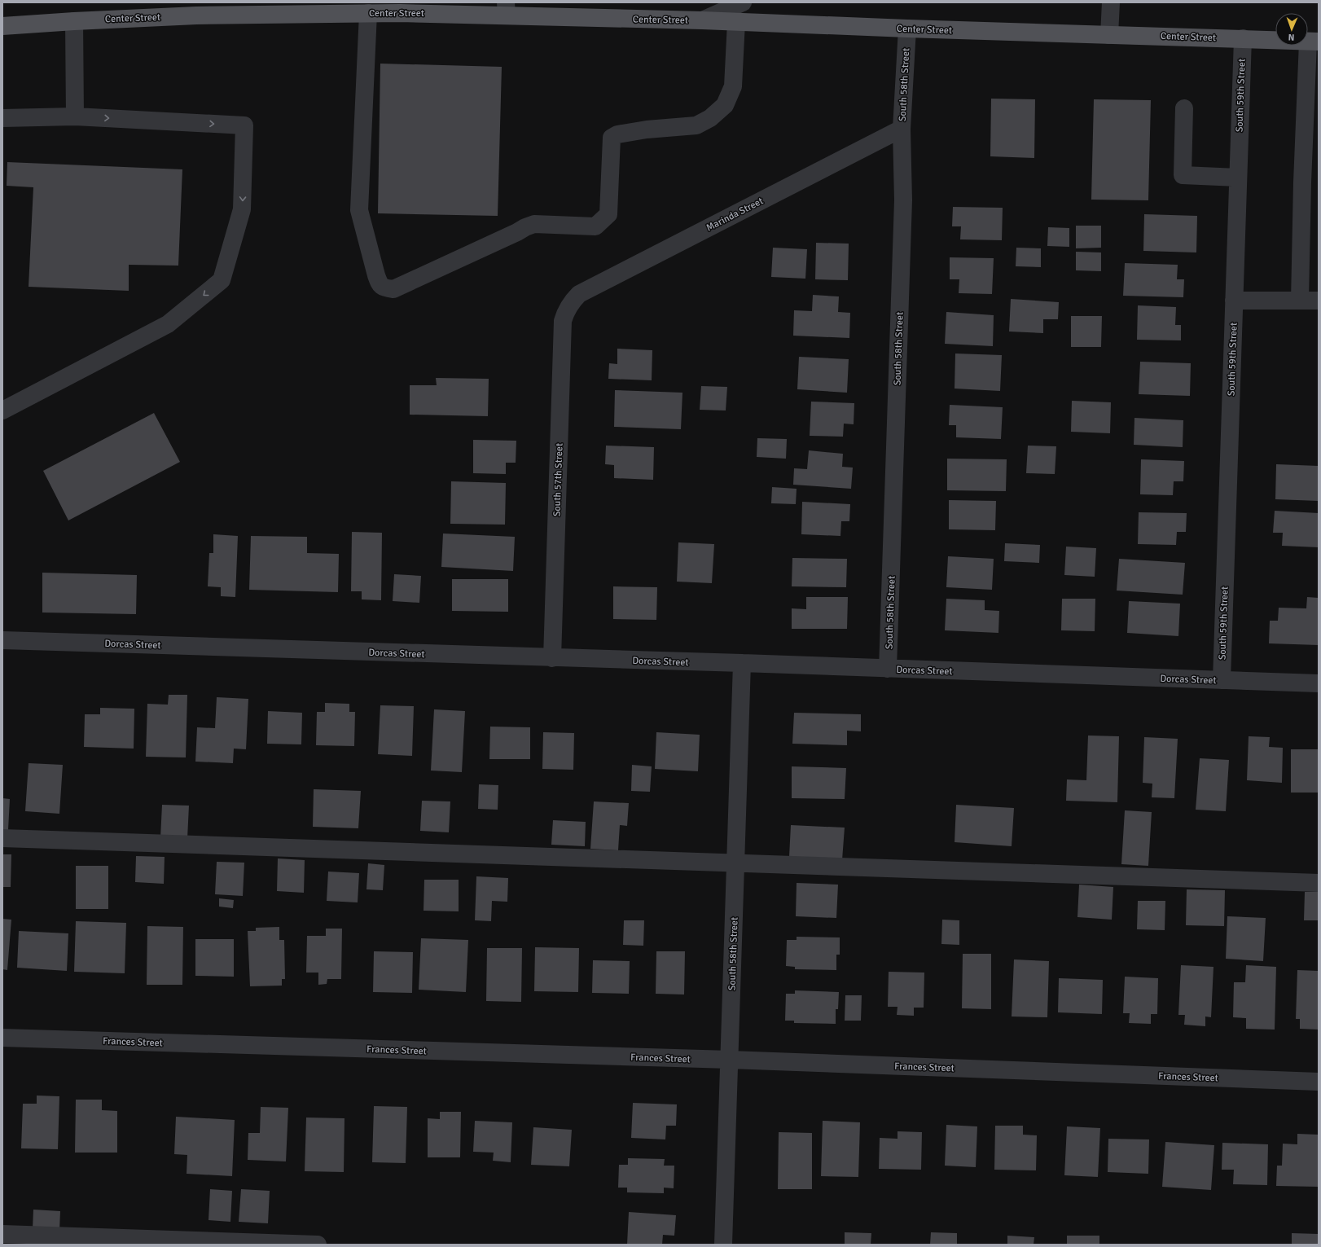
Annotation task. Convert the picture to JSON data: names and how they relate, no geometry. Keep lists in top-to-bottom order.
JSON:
{
  "streets": {
    "main road": ["Center Street"],
    "street": [
      "South 58th Street",
      "South 59th Street",
      "Marinda Street",
      "South 57th Street",
      "Dorcas Street",
      "Frances Street"
    ]
  },
  "crossings": [
    ["Center Street", "South 58th Street"],
    ["Center Street", "South 59th Street"],
    ["South 58th Street", "Marinda Street"],
    ["South 58th Street", "Dorcas Street"],
    ["South 58th Street", "Frances Street"],
    ["South 59th Street", "Dorcas Street"],
    ["Marinda Street", "South 57th Street"],
    ["South 57th Street", "Dorcas Street"]
  ],
  "north": "bottom"
}
